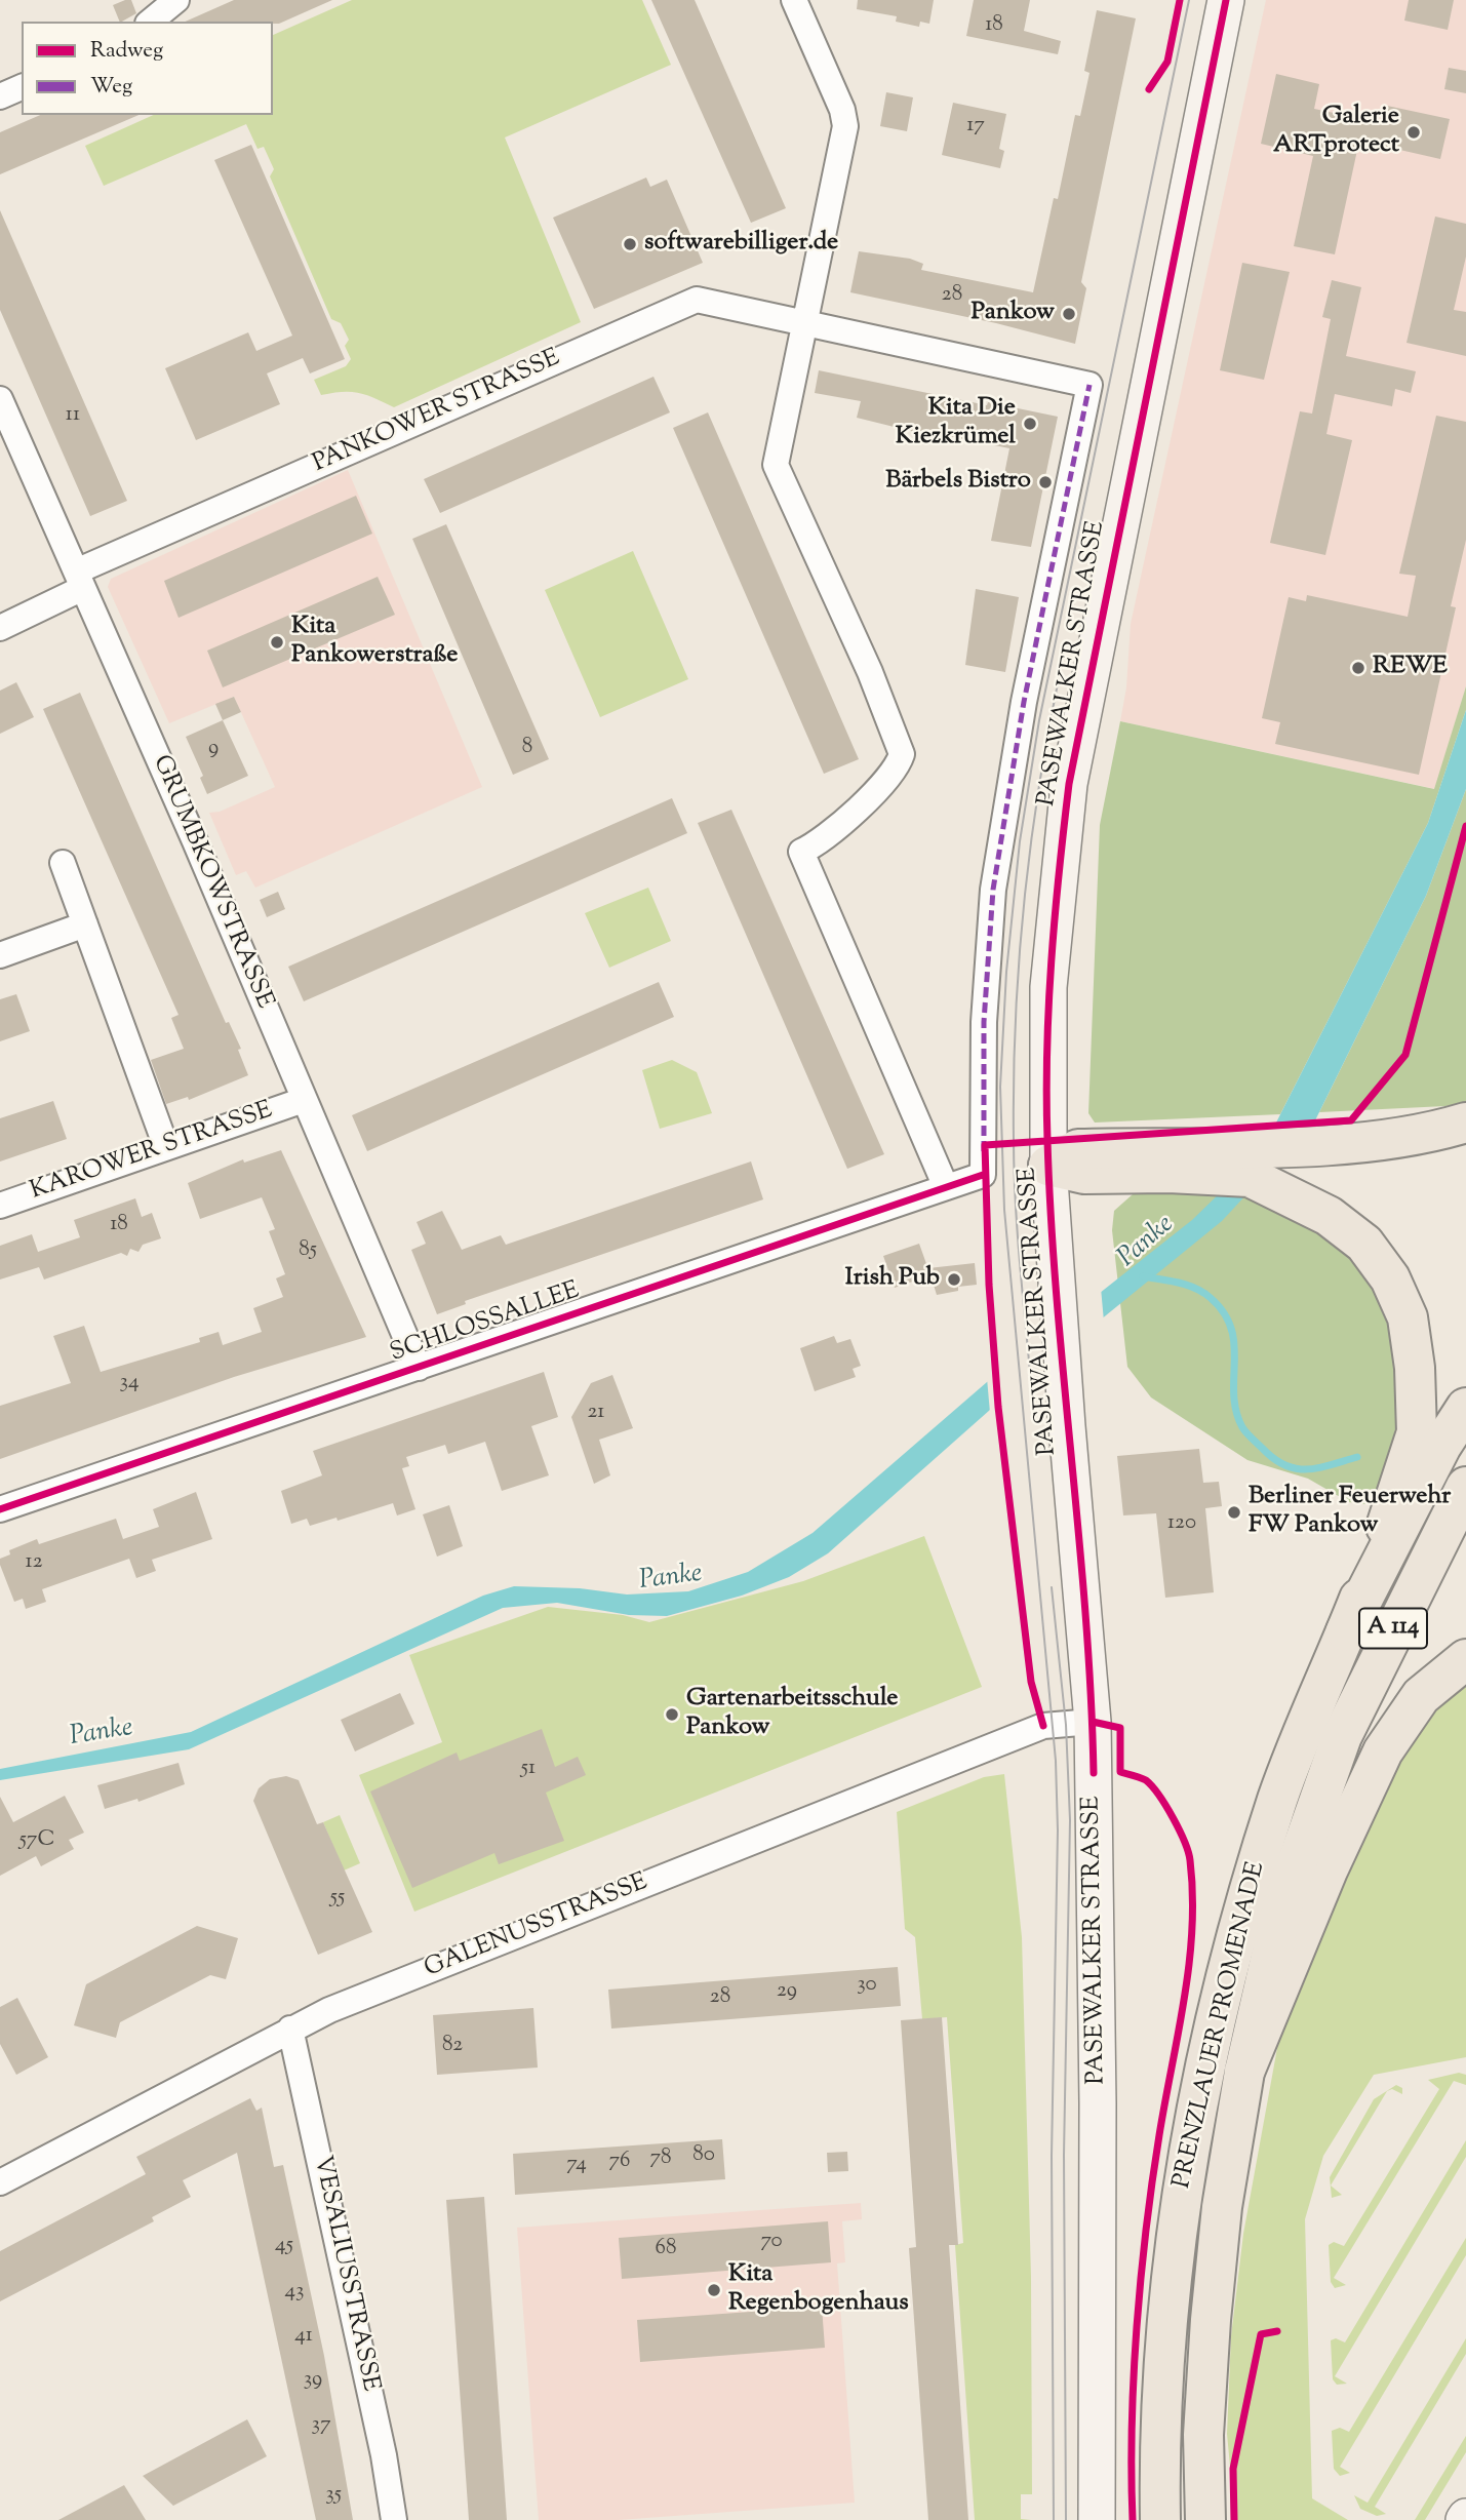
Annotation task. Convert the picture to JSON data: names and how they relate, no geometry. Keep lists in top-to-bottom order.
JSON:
{
  "streets": {
    "main road": ["PASEWALKER STRASSE", "A 114", "PRENZLAUER PROMENADE"],
    "street": [
      "PANKOWER STRASSE",
      "GRUMBKOWSTRASSE",
      "KAROWER STRASSE",
      "SCHLOSSALLEE",
      "GALENUSSTRASSE",
      "VESALIUSSTRASSE"
    ]
  },
  "crossings": [
    ["PANKOWER STRASSE", "PASEWALKER STRASSE"],
    ["PANKOWER STRASSE", "GRUMBKOWSTRASSE"],
    ["PASEWALKER STRASSE", "SCHLOSSALLEE"],
    ["PASEWALKER STRASSE", "GALENUSSTRASSE"],
    ["GRUMBKOWSTRASSE", "KAROWER STRASSE"],
    ["GRUMBKOWSTRASSE", "SCHLOSSALLEE"],
    ["A 114", "PRENZLAUER PROMENADE"],
    ["GALENUSSTRASSE", "VESALIUSSTRASSE"]
  ],
  "water": ["Panke"],
  "places": [
    "Galerie ARTprotect",
    "softwarebilliger.de",
    "Pankow",
    "Kita Die Kiezkrümel",
    "Bärbels Bistro",
    "Kita Pankowerstraße",
    "REWE",
    "Irish Pub",
    "Berliner Feuerwehr FW Pankow",
    "Gartenarbeitsschule Pankow",
    "Kita Regenbogenhaus"
  ],
  "house_numbers": [
    "18",
    "17",
    "28",
    "11",
    "8",
    "9",
    "18",
    "85",
    "34",
    "21",
    "120",
    "12",
    "51",
    "57C",
    "55",
    "30",
    "29",
    "28",
    "82",
    "80",
    "78",
    "76",
    "74",
    "70",
    "45",
    "68",
    "43",
    "41",
    "39",
    "37",
    "35"
  ],
  "legend": ["Radweg", "Weg"]
}
